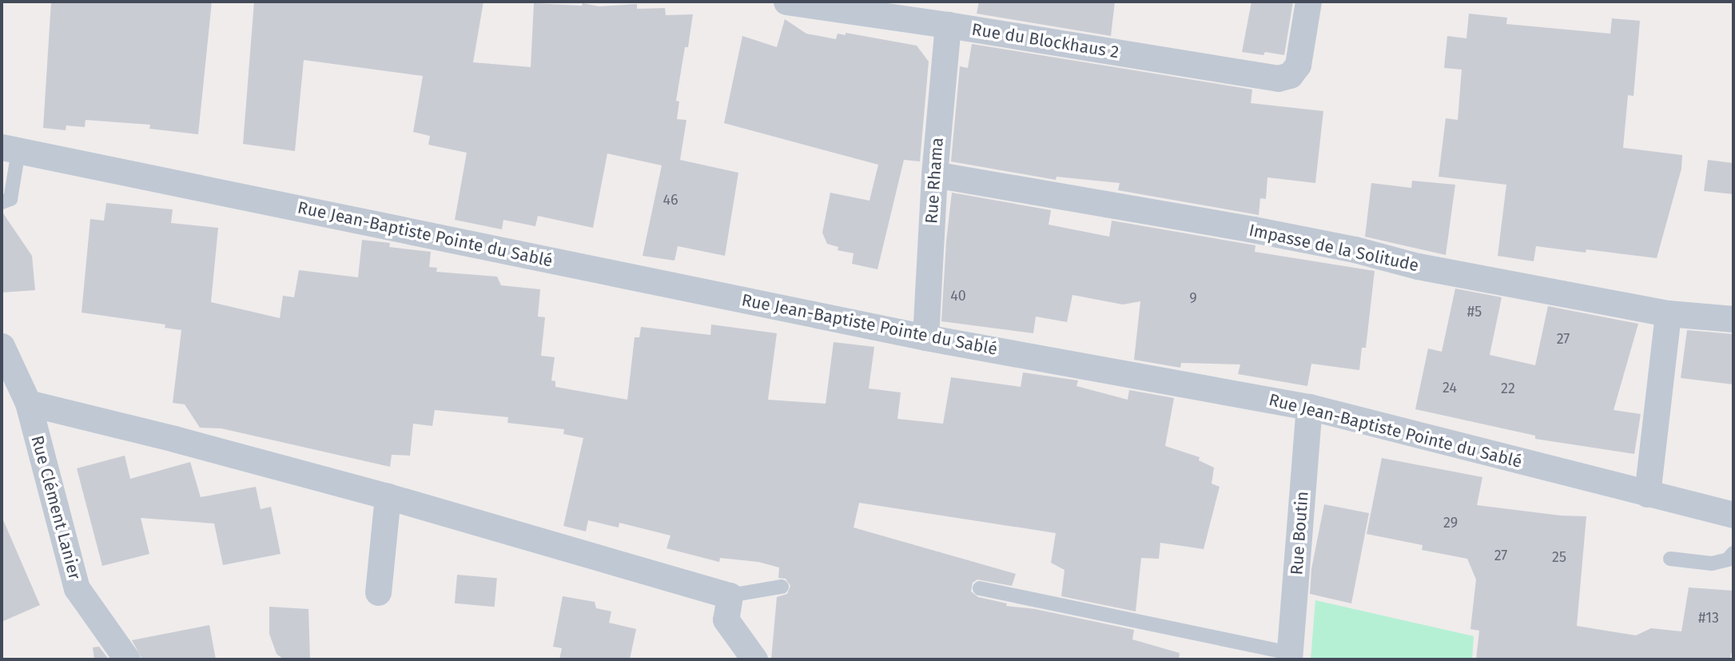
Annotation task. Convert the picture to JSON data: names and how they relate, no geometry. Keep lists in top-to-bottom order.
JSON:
{
  "streets": {
    "street": [
      "Rue du Blockhaus 2",
      "Rue Rhama",
      "Rue Jean-Baptiste Pointe du Sablé",
      "Impasse de la Solitude",
      "Rue Clément Lanier",
      "Rue Boutin"
    ]
  },
  "crossings": [
    ["Rue du Blockhaus 2", "Rue Rhama"],
    ["Rue Rhama", "Rue Jean-Baptiste Pointe du Sablé"],
    ["Rue Rhama", "Impasse de la Solitude"],
    ["Rue Jean-Baptiste Pointe du Sablé", "Rue Boutin"]
  ],
  "house_numbers": [
    "46",
    "40",
    "9",
    "#5",
    "27",
    "24",
    "22",
    "29",
    "27",
    "25",
    "#13"
  ]
}
